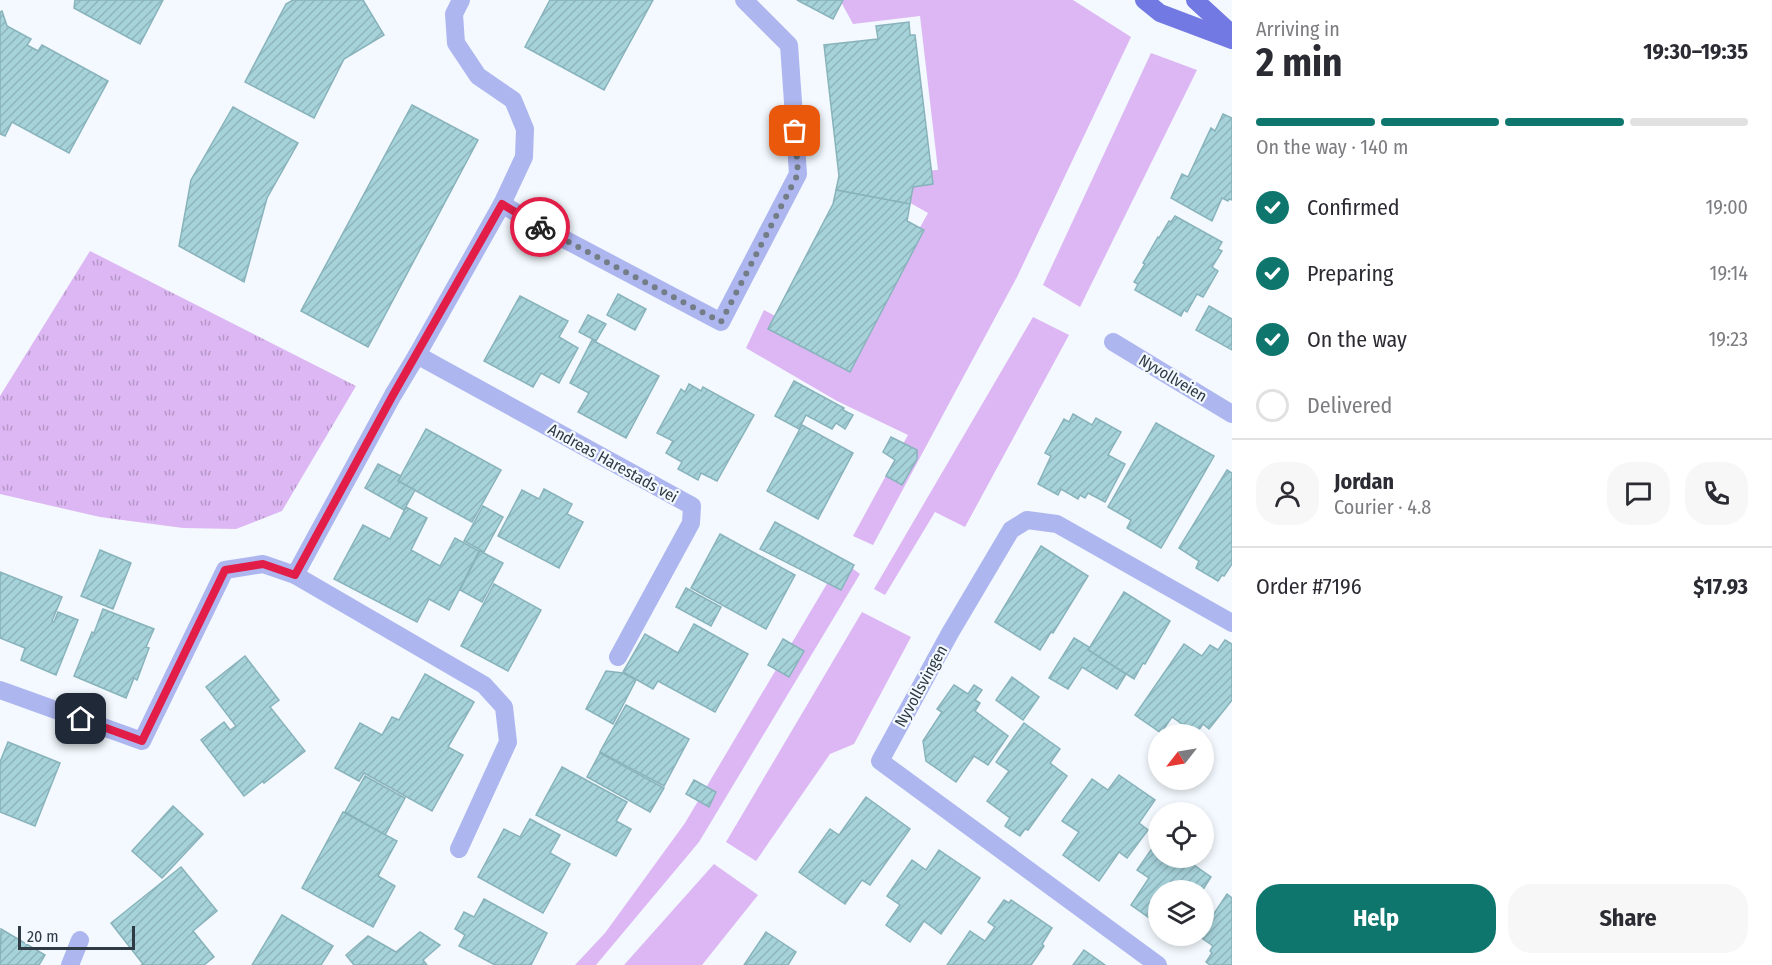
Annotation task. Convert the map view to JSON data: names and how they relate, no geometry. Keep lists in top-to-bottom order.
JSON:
{
  "streets": {
    "street": ["Nyvollveien", "Andreas Harestads vei", "Nyvollsvingen"]
  },
  "scale_bar": "20 m",
  "north": "bottom left",
  "page": {
    "heading": ["2 min", "Arriving in", "19:30–19:35"],
    "panel": [
      "Jordan",
      "Courier · 4.8",
      "Order #7196",
      "$17.93"
    ],
    "bar": "On the way · 140 m",
    "list": [
      ["Confirmed", "19:00"],
      ["Preparing", "19:14"],
      ["On the way", "19:23"],
      "Delivered"
    ],
    "buttons": ["Help", "Share"],
    "scale": "20 m"
  }
}
